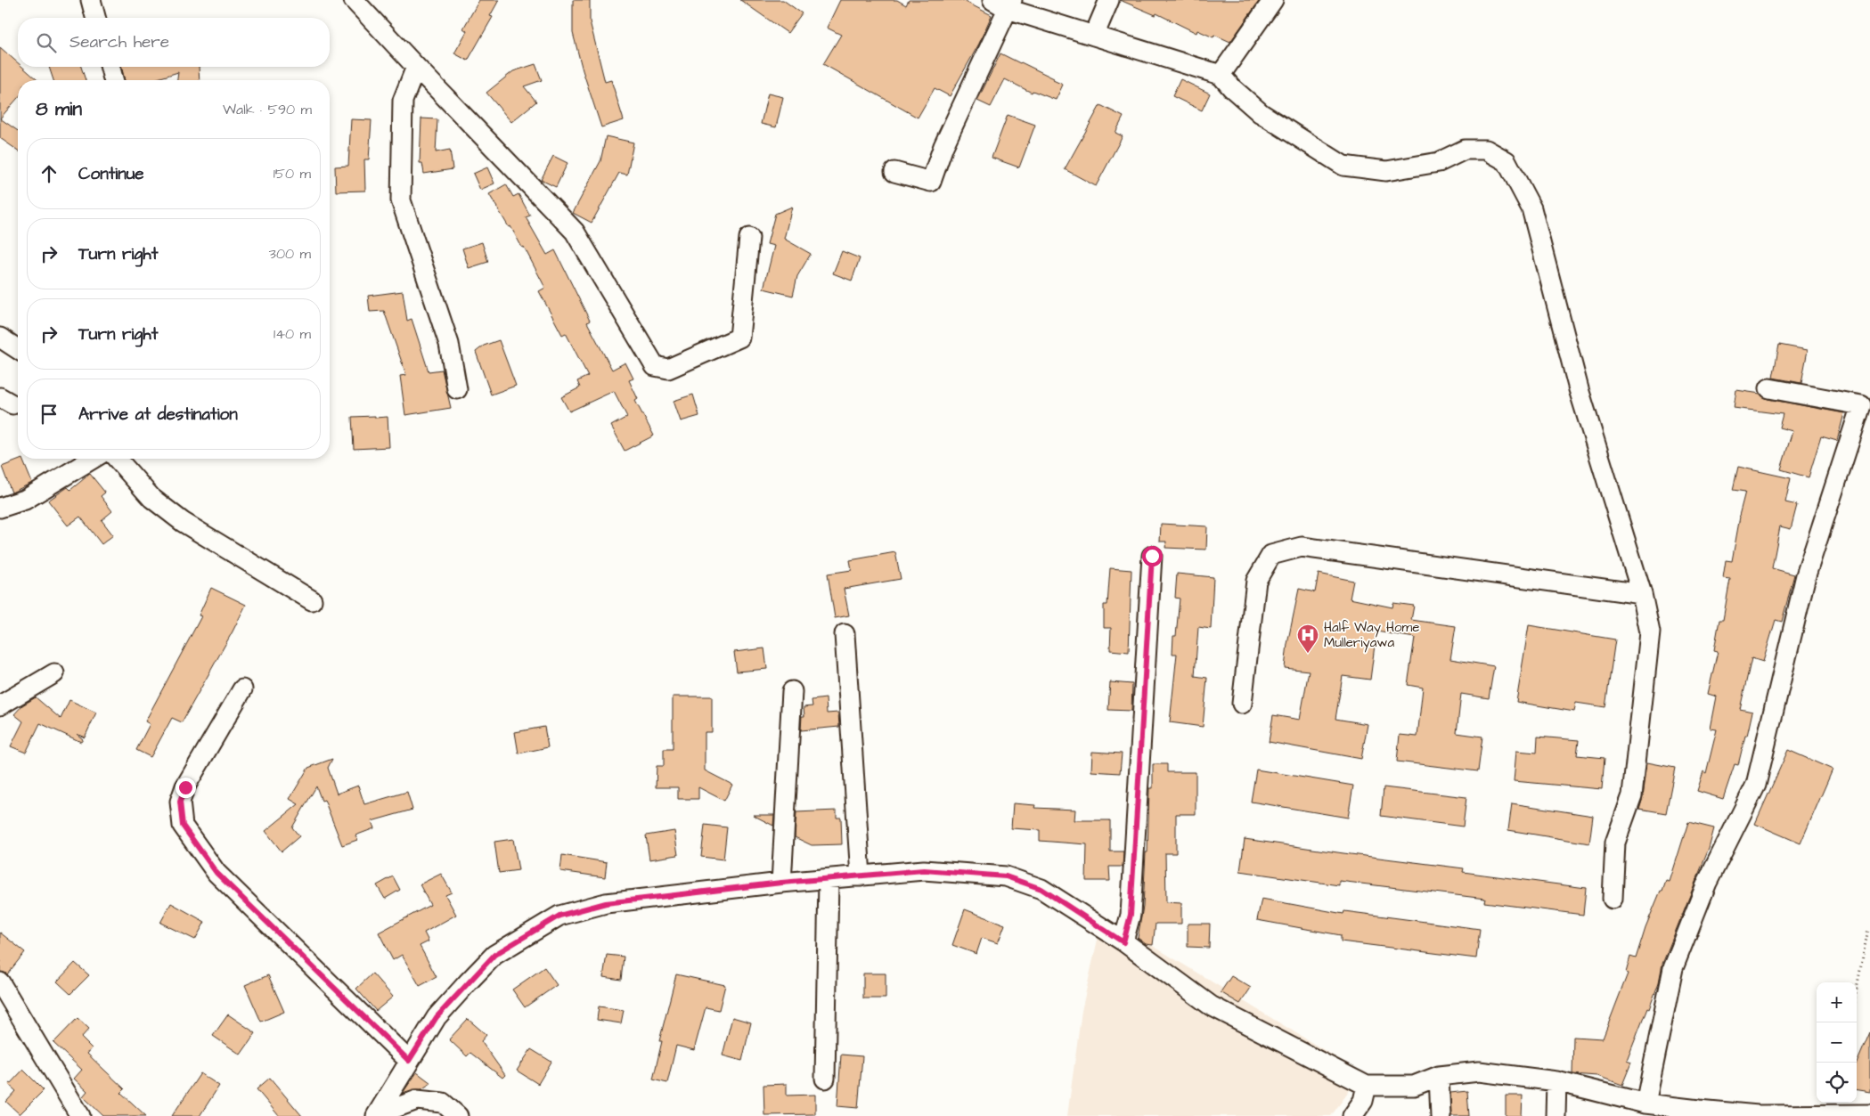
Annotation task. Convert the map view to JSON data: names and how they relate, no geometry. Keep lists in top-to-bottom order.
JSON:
{
  "places": {
    "hospital": ["Half Way Home Mulleriyawa"]
  },
  "page": {
    "search": "Search here",
    "heading": ["8 min", "Walk · 590 m"],
    "list": [
      ["Continue", "150 m"],
      ["Turn right", "300 m"],
      ["Turn right", "140 m"],
      "Arrive at destination"
    ],
    "map_buttons": ["+", "−"]
  }
}
